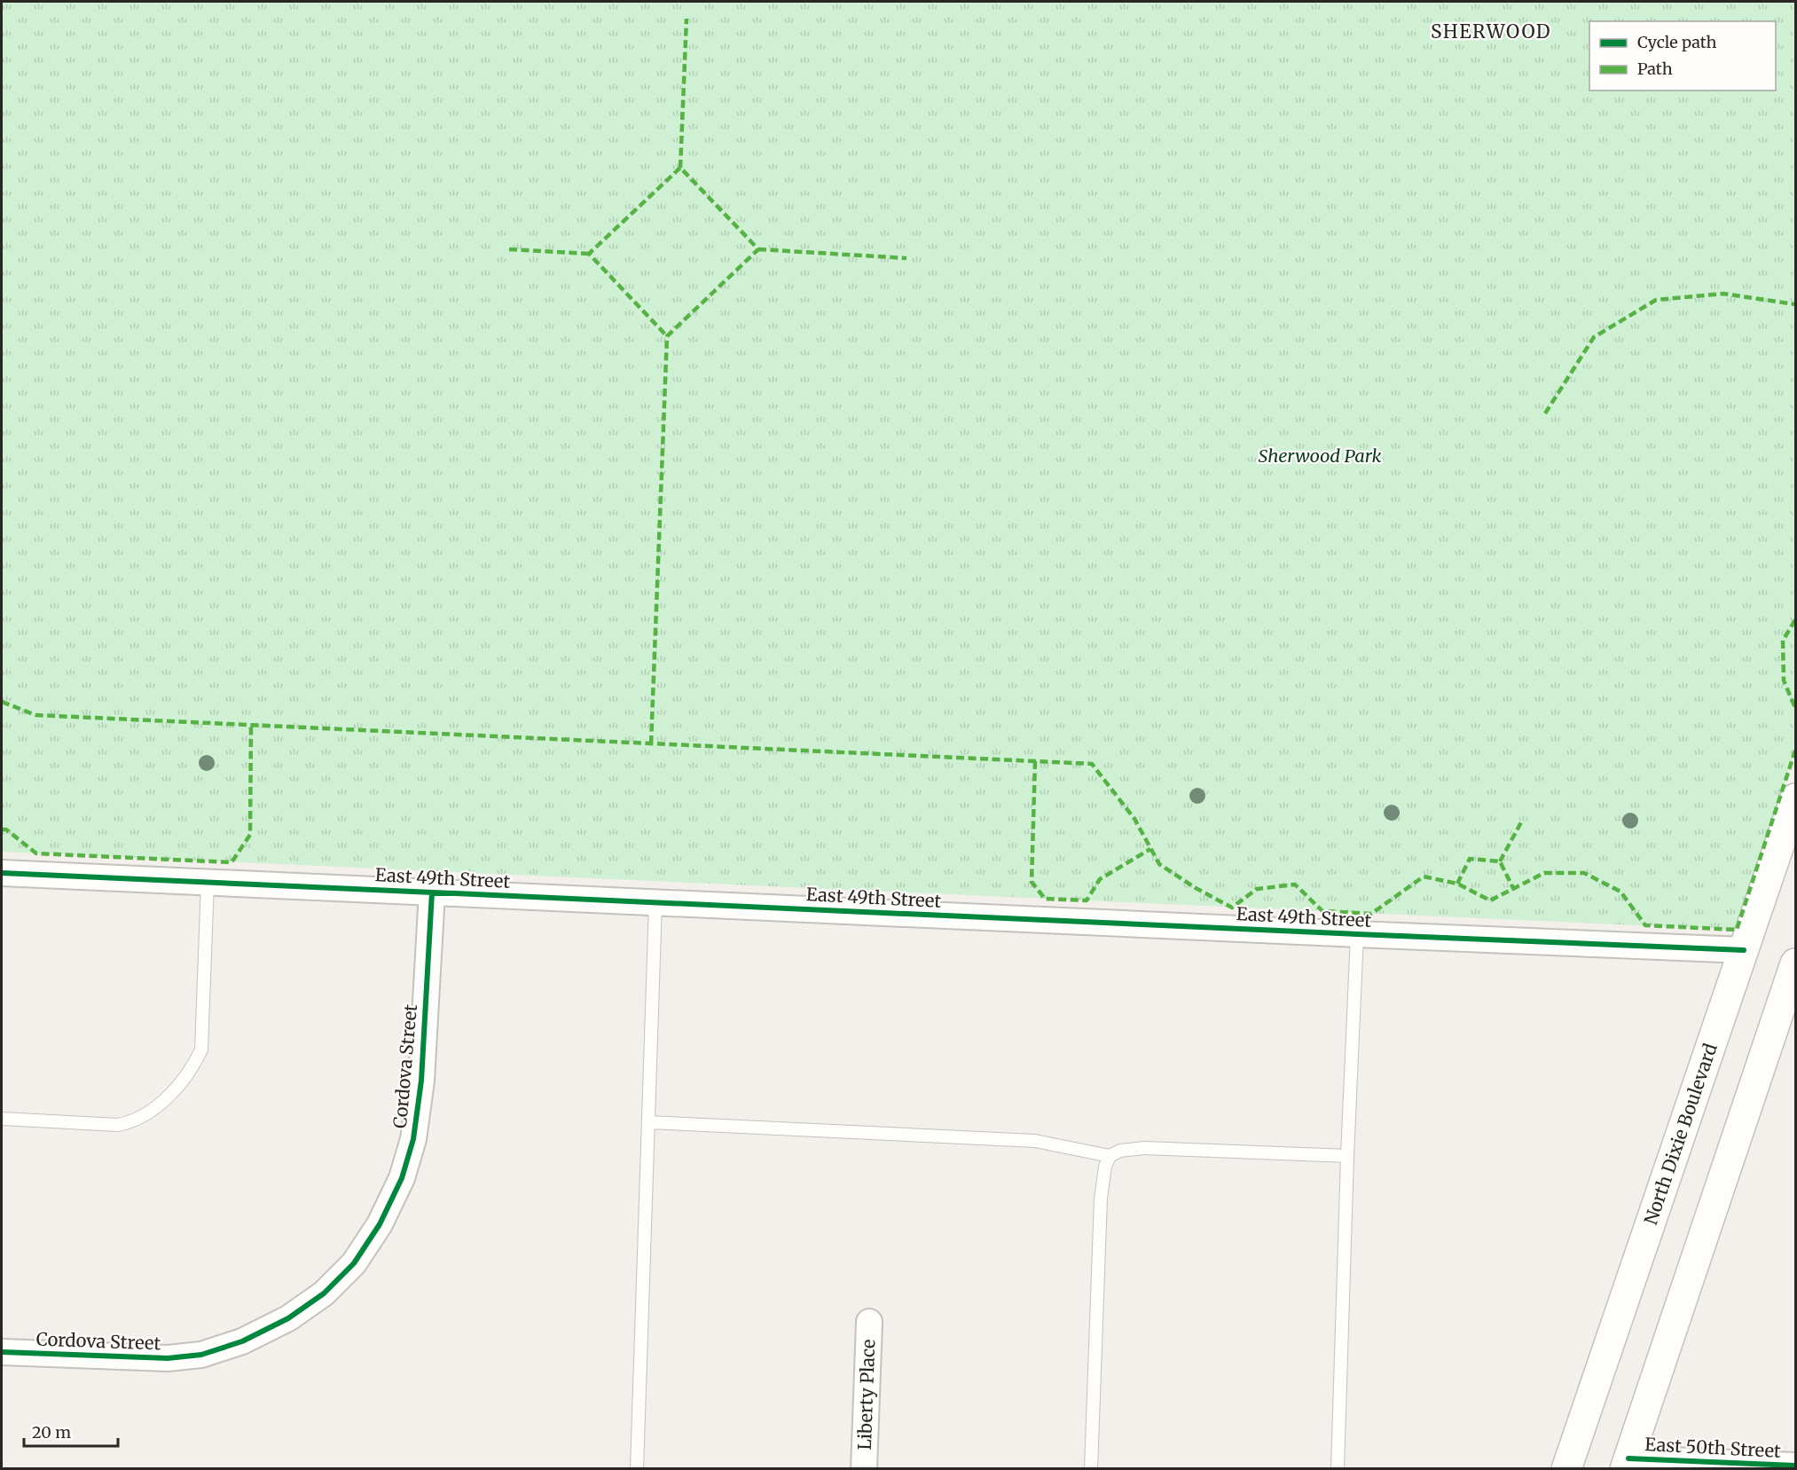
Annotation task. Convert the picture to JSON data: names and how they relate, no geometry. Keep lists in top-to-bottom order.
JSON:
{
  "streets": {
    "main road": ["North Dixie Boulevard"],
    "street": [
      "East 49th Street",
      "Cordova Street",
      "Liberty Place",
      "East 50th Street"
    ]
  },
  "crossings": [
    ["East 49th Street", "Cordova Street"],
    ["East 49th Street", "North Dixie Boulevard"]
  ],
  "districts": ["SHERWOOD"],
  "parks": ["Sherwood Park"],
  "legend": ["Cycle path", "Path"],
  "scale_bar": "20 m"
}
